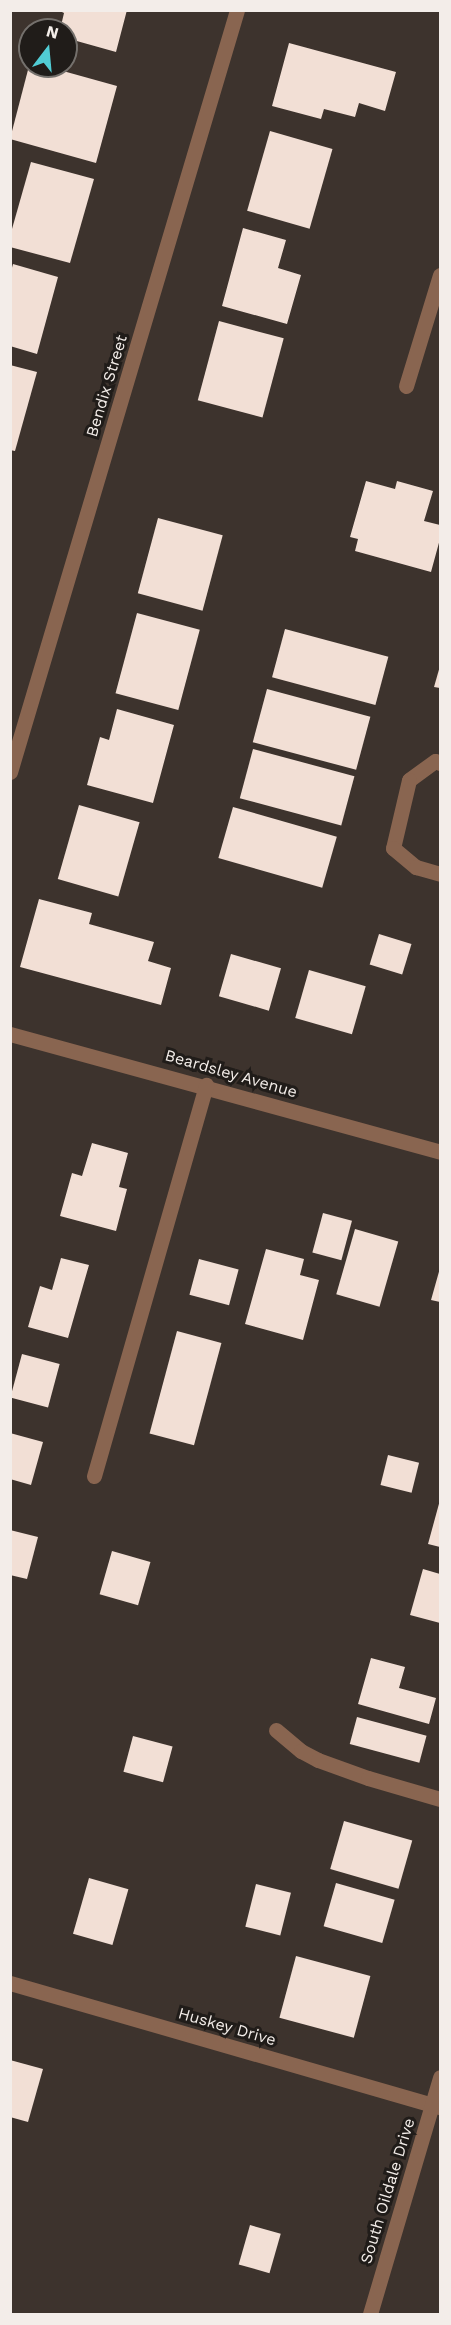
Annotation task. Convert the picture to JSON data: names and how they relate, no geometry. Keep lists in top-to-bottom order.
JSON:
{
  "streets": {
    "street": [
      "Bendix Street",
      "Beardsley Avenue",
      "Huskey Drive",
      "South Oildale Drive"
    ]
  },
  "crossings": [
    ["Huskey Drive", "South Oildale Drive"]
  ],
  "north": "top"
}
